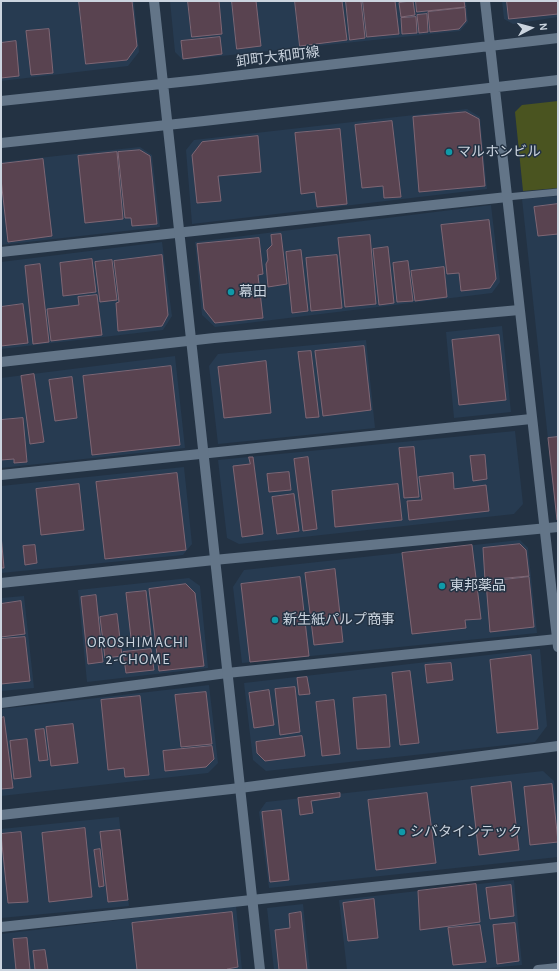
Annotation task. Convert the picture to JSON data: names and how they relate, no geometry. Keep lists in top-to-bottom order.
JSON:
{
  "streets": {
    "street": ["卸町大和町線"]
  },
  "districts": ["OROSHIMACHI 2-CHOME"],
  "places": [
    "マルホンビル",
    "幕田",
    "東邦薬品",
    "新生紙パルプ商事",
    "シバタインテック"
  ],
  "north": "right"
}
